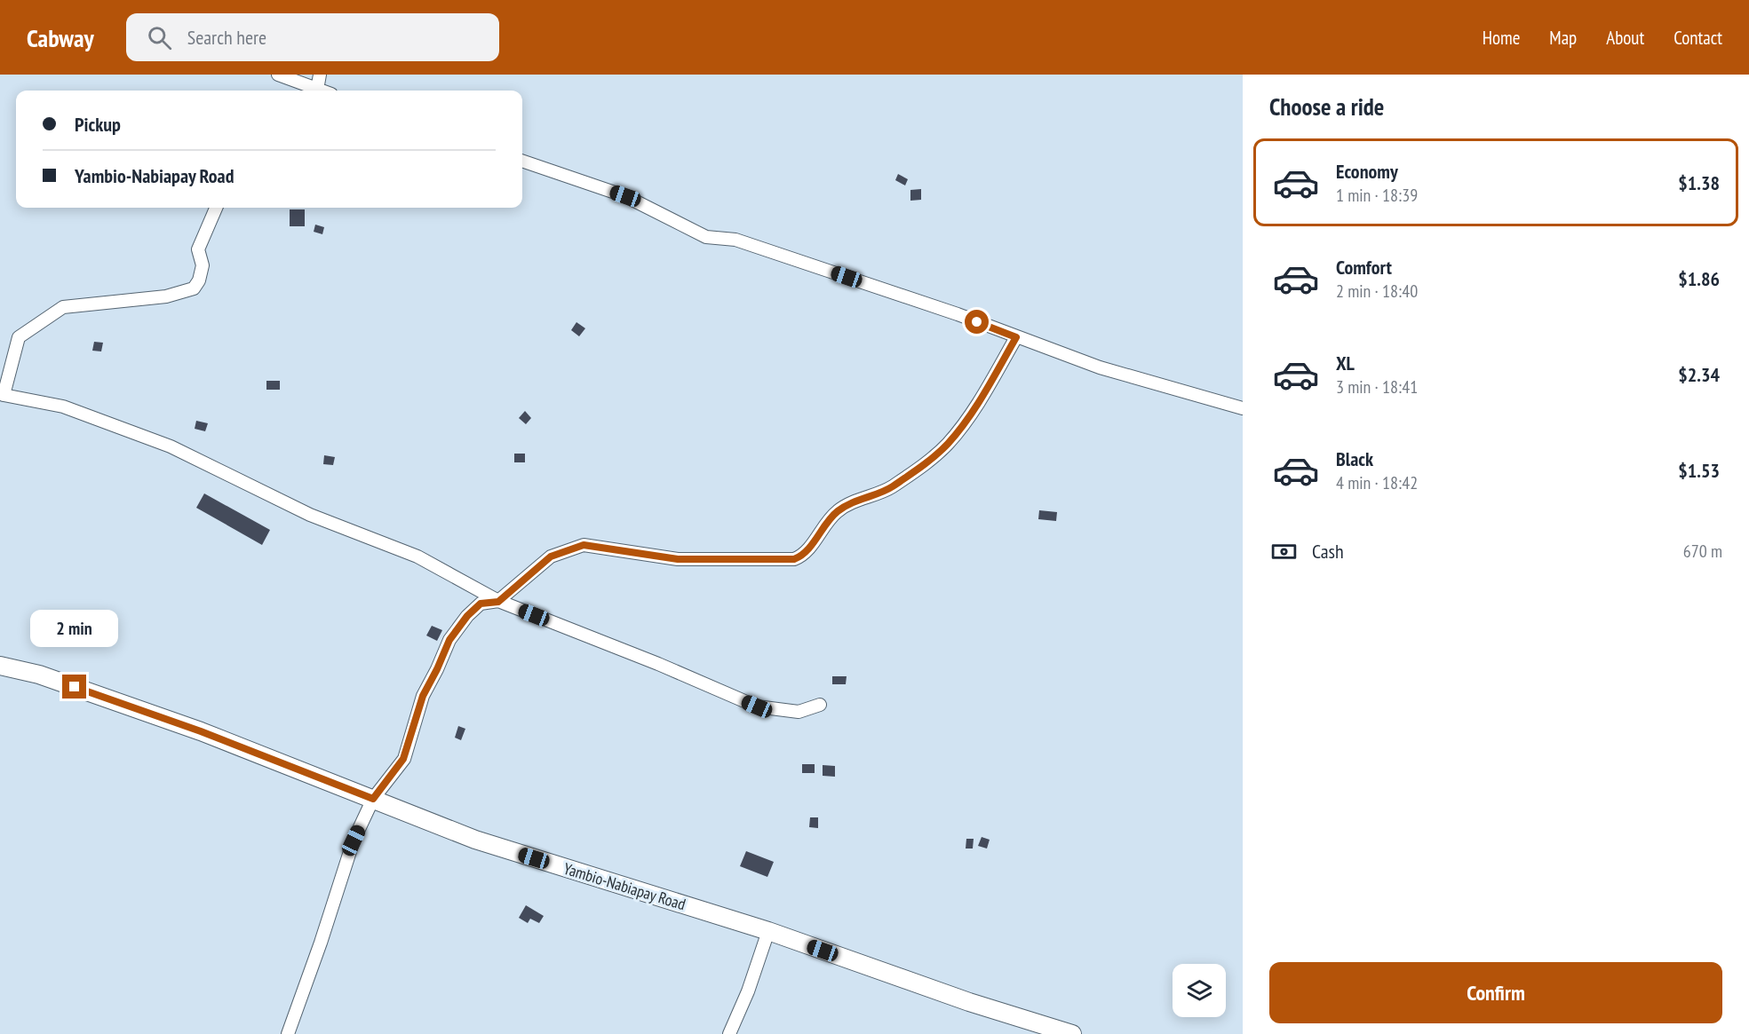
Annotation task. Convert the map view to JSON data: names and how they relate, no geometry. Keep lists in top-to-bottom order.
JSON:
{
  "streets": {
    "main road": ["Yambio-Nabiapay Road"]
  },
  "page": {
    "header": "Cabway",
    "search": "Search here",
    "nav": [
      "Home",
      "Map",
      "About",
      "Contact"
    ],
    "heading": "Choose a ride",
    "banner": ["Pickup", "Yambio-Nabiapay Road"],
    "list": [
      {
        "name": "Economy",
        "note": "1 min · 18:39",
        "value": "$1.38"
      },
      {
        "name": "Comfort",
        "note": "2 min · 18:40",
        "value": "$1.86"
      },
      {
        "name": "XL",
        "note": "3 min · 18:41",
        "value": "$2.34"
      },
      {
        "name": "Black",
        "note": "4 min · 18:42",
        "value": "$1.53"
      }
    ],
    "pay": ["Cash", "670 m"],
    "bubble": "2 min",
    "buttons": "Confirm"
  }
}
